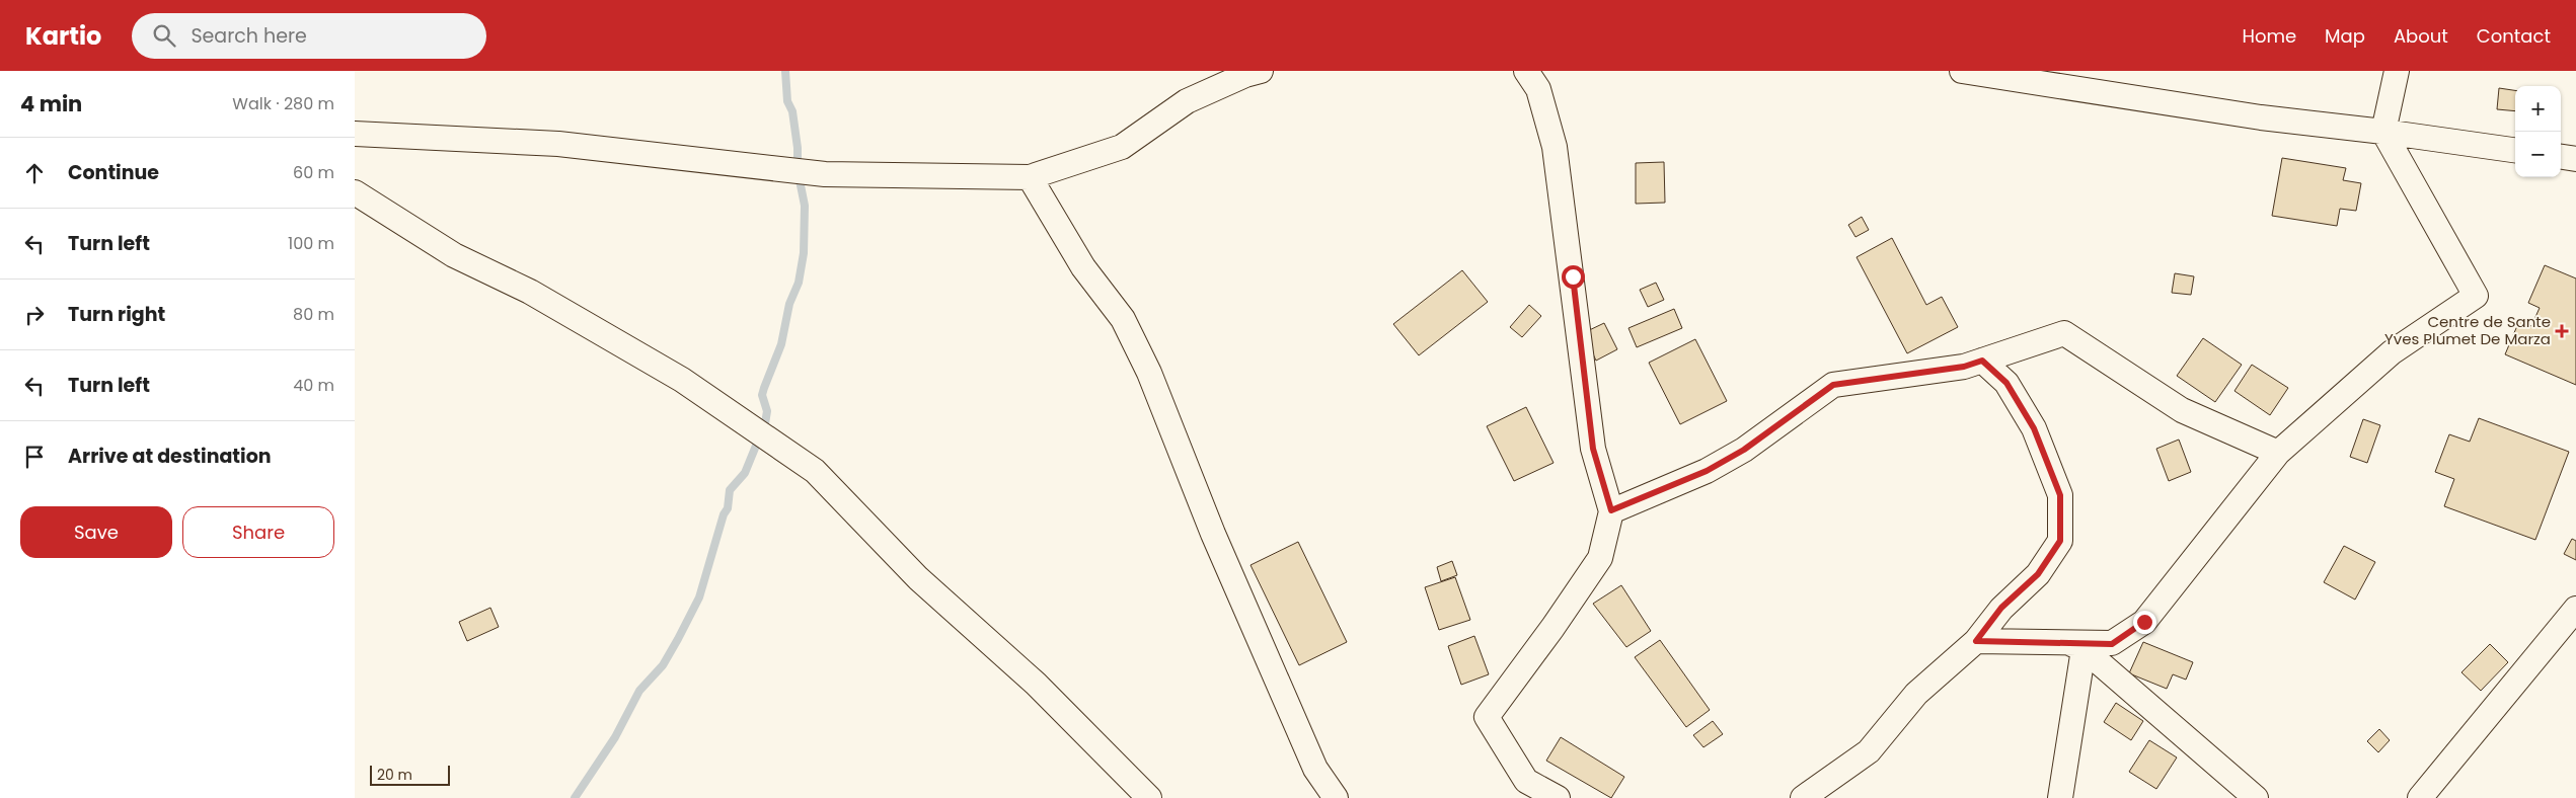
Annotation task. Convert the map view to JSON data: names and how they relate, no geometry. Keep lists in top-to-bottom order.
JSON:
{
  "places": {
    "health": ["Centre de Sante Yves Plumet De Marza"]
  },
  "scale_bar": "20 m",
  "page": {
    "header": "Kartio",
    "search": "Search here",
    "nav": [
      "Home",
      "Map",
      "About",
      "Contact"
    ],
    "heading": ["4 min", "Walk · 280 m"],
    "map_buttons": ["+", "−"],
    "list": [
      ["Continue", "60 m"],
      ["Turn left", "100 m"],
      ["Turn right", "80 m"],
      ["Turn left", "40 m"],
      "Arrive at destination"
    ],
    "buttons": ["Save", "Share"],
    "scale": "20 m"
  }
}
